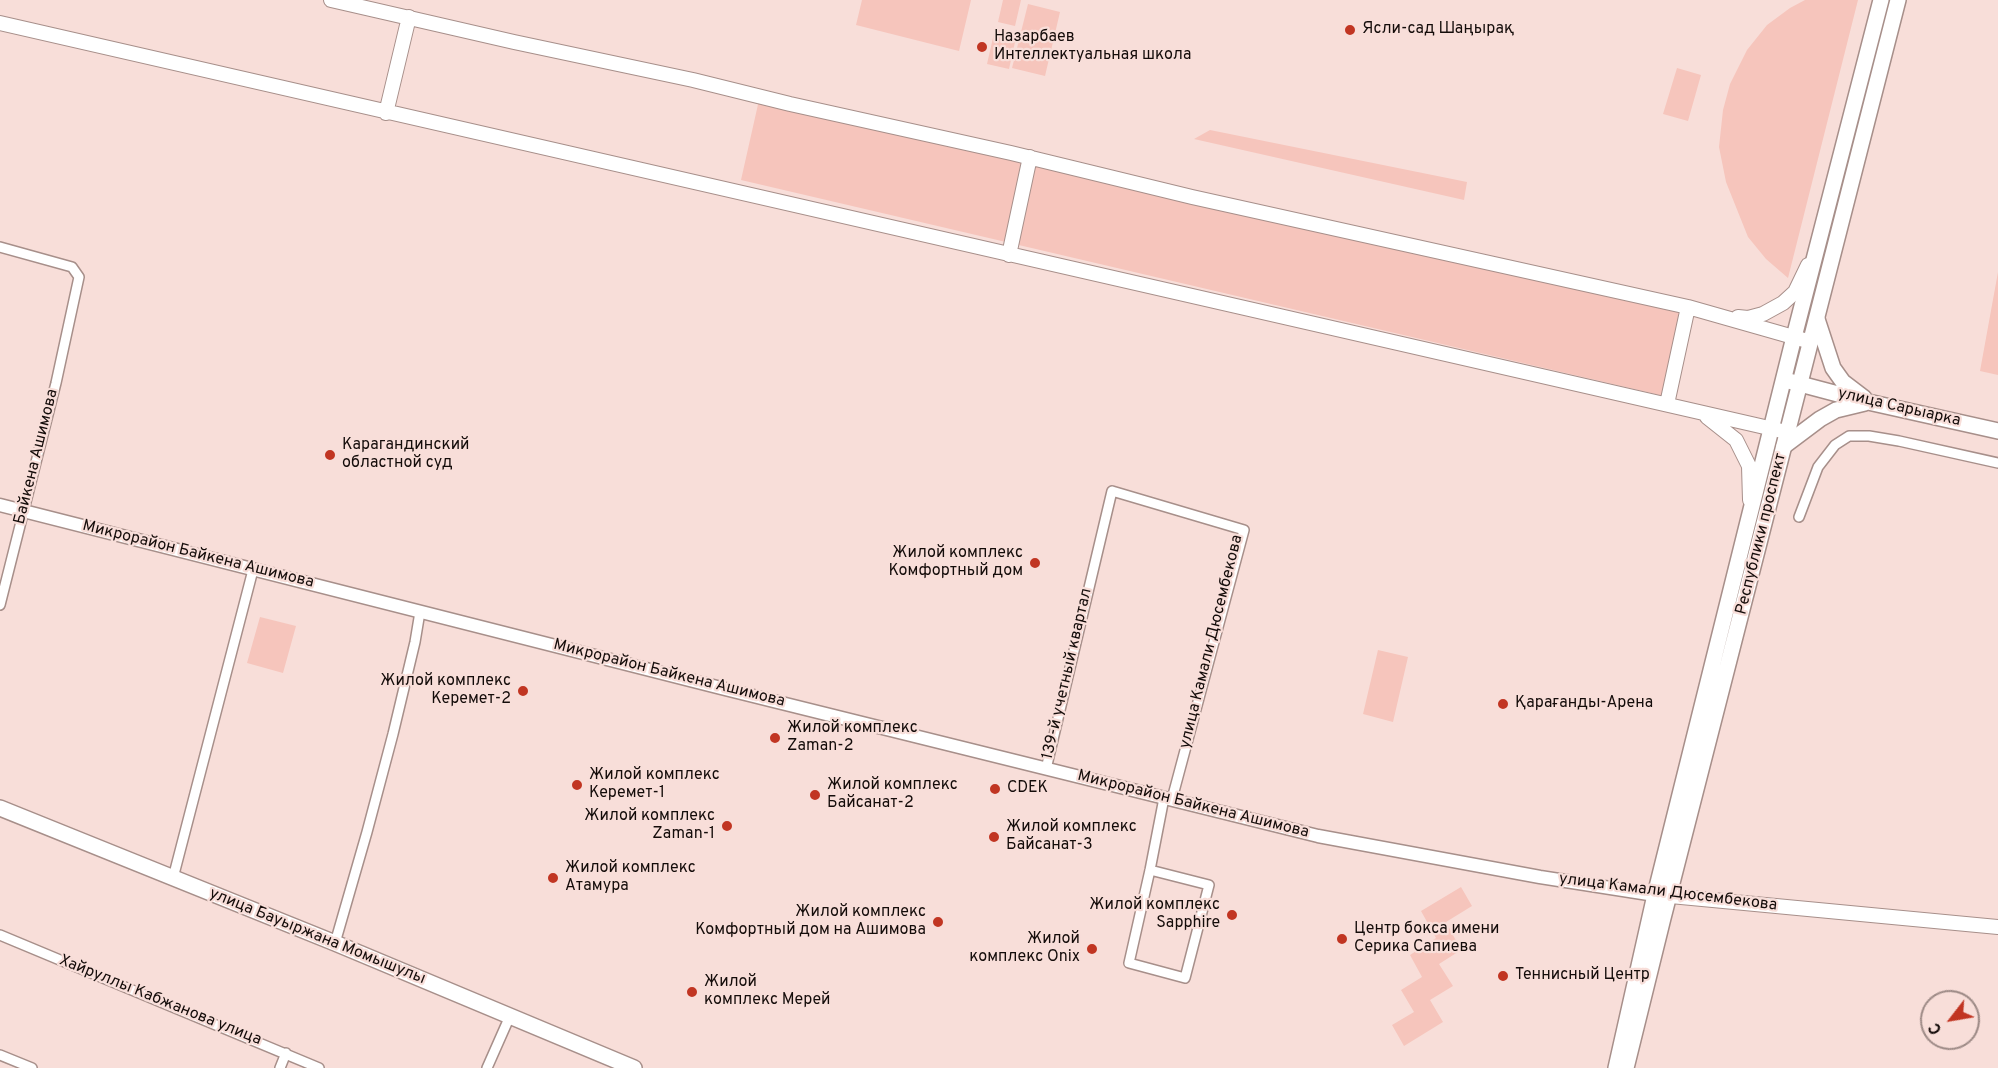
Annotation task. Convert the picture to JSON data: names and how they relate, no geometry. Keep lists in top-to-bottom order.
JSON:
{
  "streets": {
    "main road": [
      "улица Сарыарка",
      "Республики проспект",
      "улица Камали Дюсембекова",
      "улица Бауыржана Момышулы"
    ],
    "street": [
      "Байкена Ашимова",
      "Микрорайон Байкена Ашимова",
      "139-й учетный квартал",
      "Хайруллы Кабжанова улица"
    ]
  },
  "crossings": [
    ["улица Сарыарка", "Республики проспект"],
    ["Байкена Ашимова", "Микрорайон Байкена Ашимова"],
    ["Республики проспект", "улица Камали Дюсембекова"],
    ["Микрорайон Байкена Ашимова", "улица Камали Дюсембекова"],
    ["Микрорайон Байкена Ашимова", "139-й учетный квартал"],
    ["улица Камали Дюсембекова", "139-й учетный квартал"]
  ],
  "places": [
    "Ясли-сад Шаңырақ",
    "Назарбаев Интеллектуальная школа",
    "Карагандинский областной суд",
    "Жилой комплекс Комфортный дом",
    "Жилой комплекс Керемет-2",
    "Қарағанды-Арена",
    "Жилой комплекс Zaman-2",
    "Жилой комплекс Керемет-1",
    "CDEK",
    "Жилой комплекс Байсанат-2",
    "Жилой комплекс Zaman-1",
    "Жилой комплекс Байсанат-3",
    "Жилой комплекс Атамура",
    "Жилой комплекс Sapphire",
    "Жилой комплекс Комфортный дом на Ашимова",
    "Центр бокса имени Серика Сапиева",
    "Жилой комплекс Onix",
    "Теннисный Центр",
    "Жилой комплекс Мерей"
  ],
  "north": "bottom left"
}
